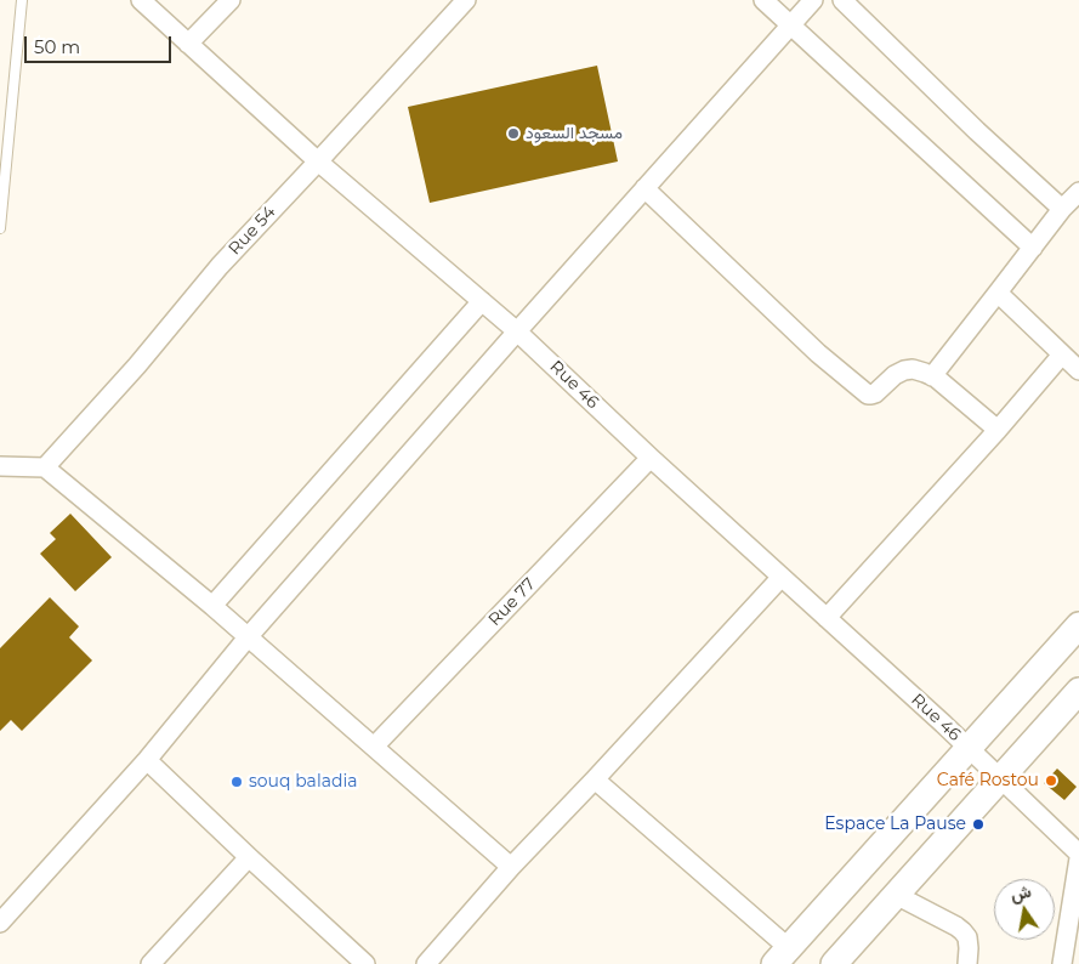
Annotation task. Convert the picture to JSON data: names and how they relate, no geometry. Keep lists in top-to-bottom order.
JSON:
{
  "streets": {
    "street": ["Rue 54", "Rue 46", "Rue 77"]
  },
  "crossings": [
    ["Rue 54", "Rue 46"],
    ["Rue 46", "Rue 77"]
  ],
  "places": [
    "مسجد السعود",
    "Café Rostou",
    "souq baladia",
    "Espace La Pause"
  ],
  "scale_bar": "50 m",
  "north": "top"
}
